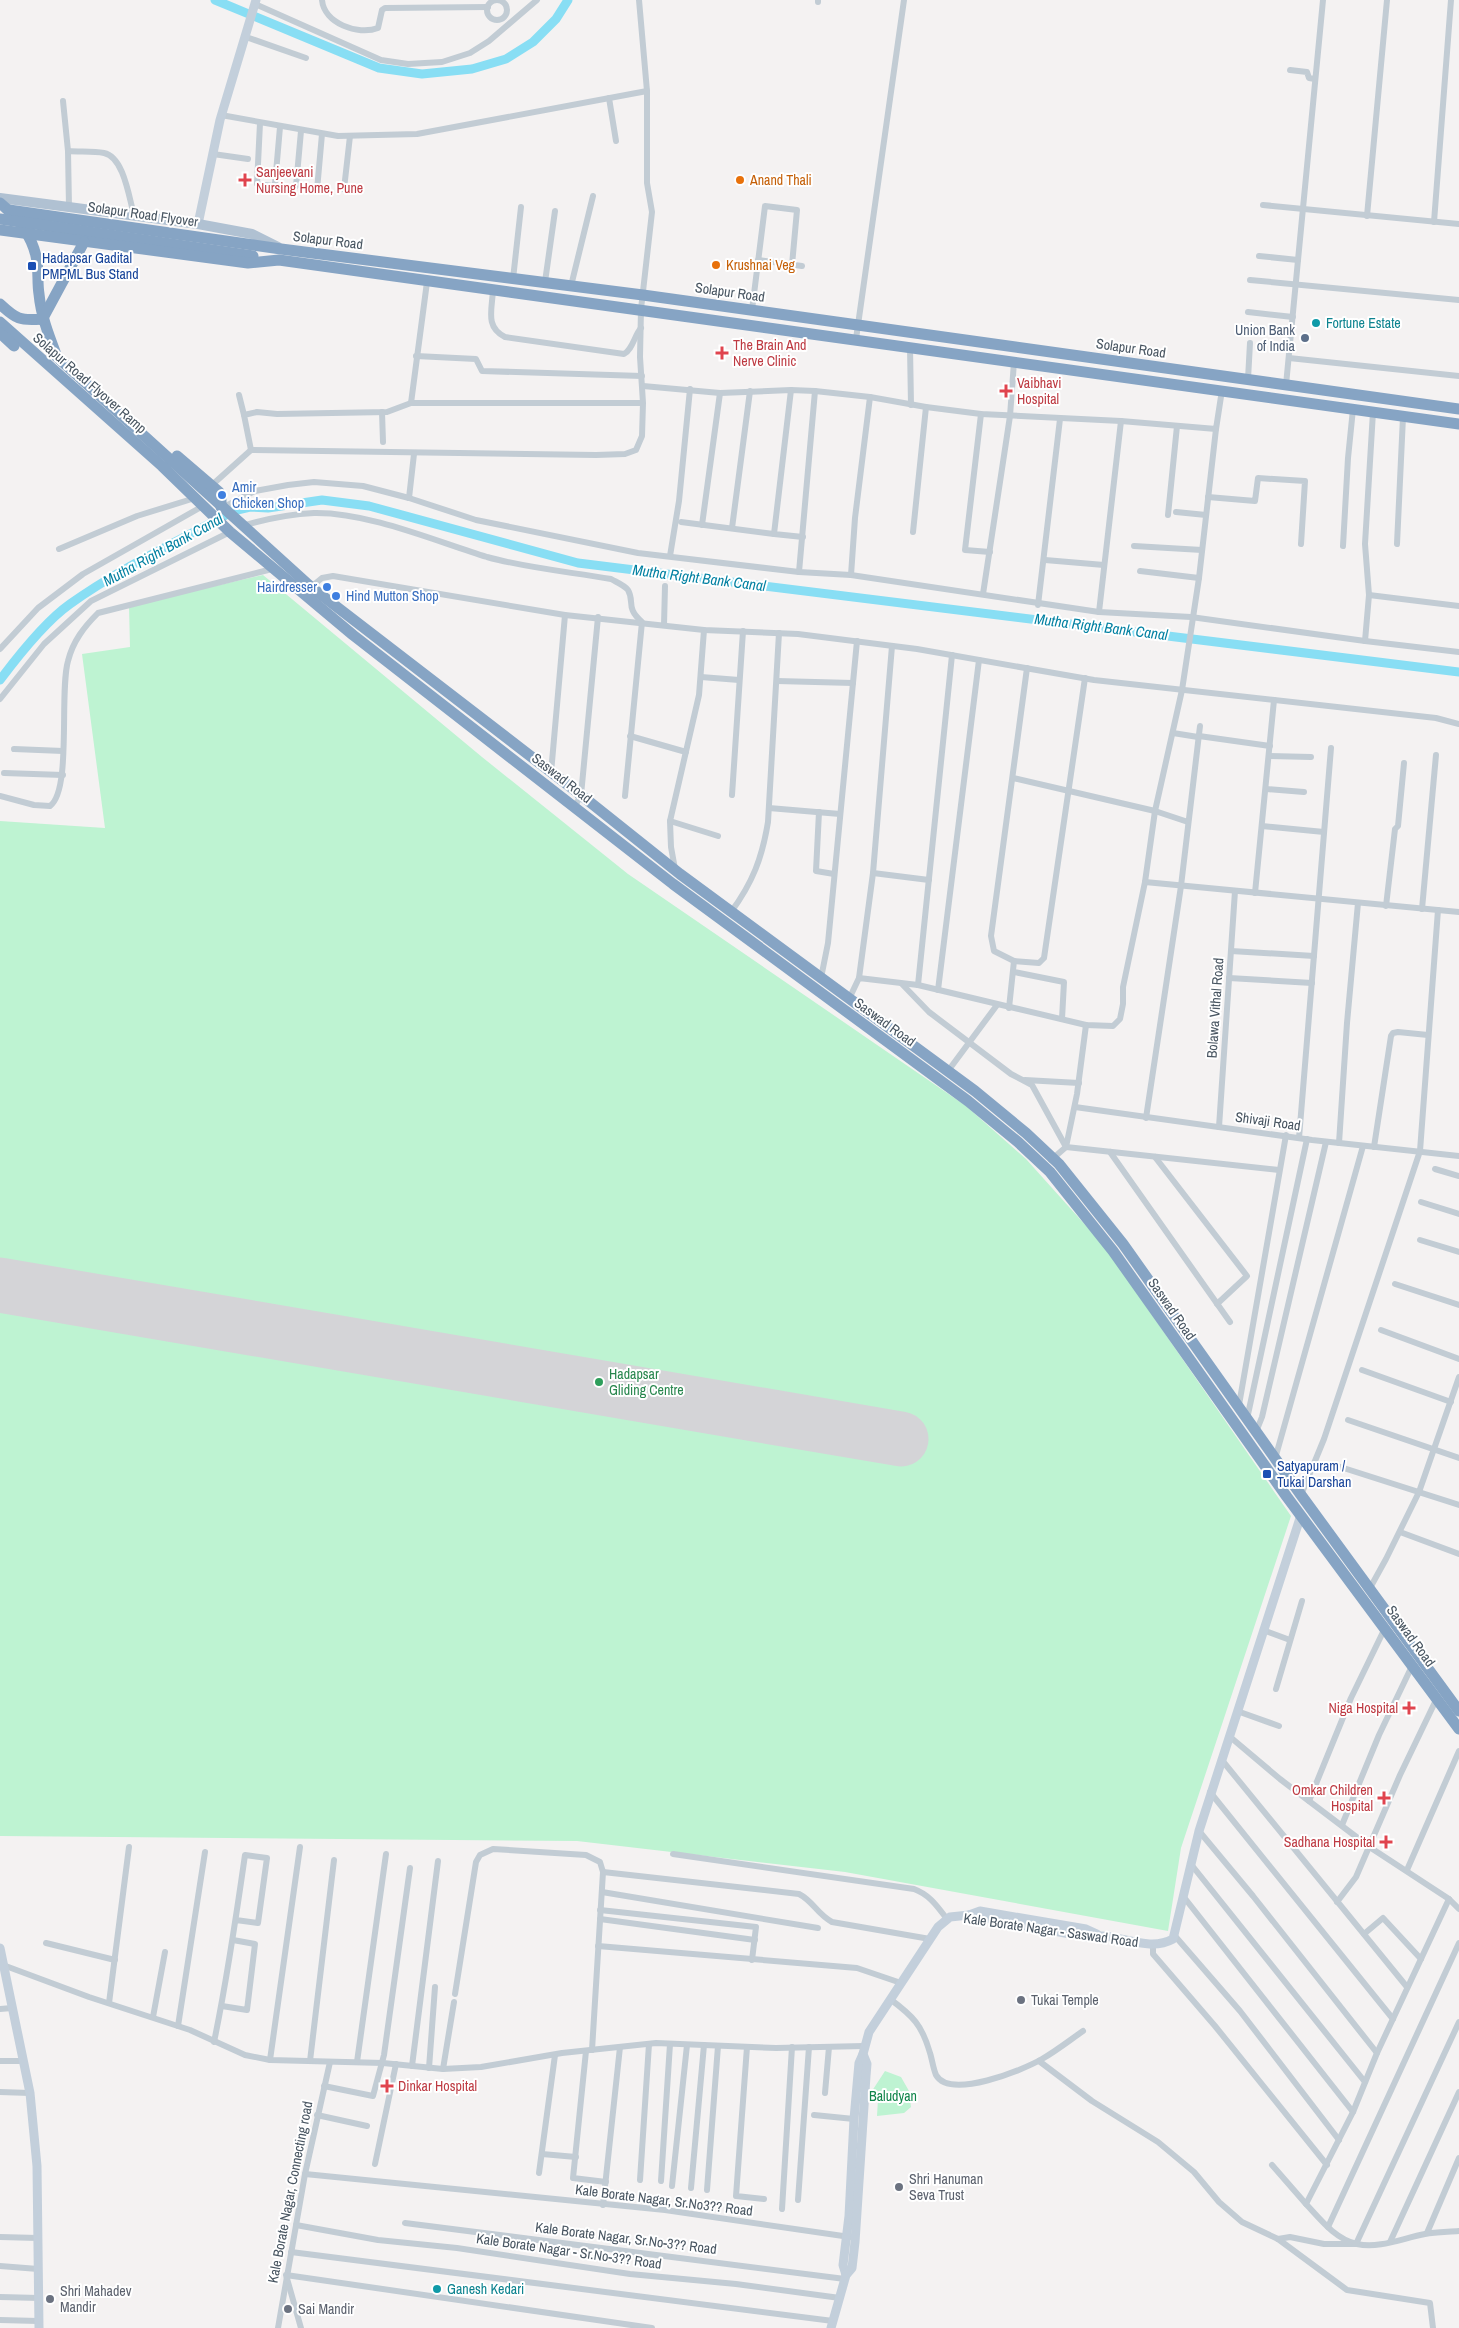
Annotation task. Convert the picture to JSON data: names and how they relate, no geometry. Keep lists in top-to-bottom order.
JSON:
{
  "streets": {
    "highway": [
      "Solapur Road Flyover",
      "Solapur Road",
      "Solapur Road Flyover Ramp",
      "Saswad Road"
    ],
    "street": [
      "Bolawa Vithal Road",
      "Shivaji Road",
      "Kale Borate Nagar - Saswad Road",
      "Kale Borate Nagar, Connecting road",
      "Kale Borate Nagar, Sr.No3?? Road",
      "Kale Borate Nagar, Sr.No-3?? Road",
      "Kale Borate Nagar - Sr.No-3?? Road"
    ]
  },
  "crossings": [
    ["Solapur Road Flyover", "Solapur Road"],
    ["Solapur Road Flyover Ramp", "Saswad Road"],
    ["Bolawa Vithal Road", "Shivaji Road"],
    ["Kale Borate Nagar, Connecting road", "Kale Borate Nagar, Sr.No3?? Road"],
    ["Kale Borate Nagar, Connecting road", "Kale Borate Nagar - Sr.No-3?? Road"]
  ],
  "water": ["Mutha Right Bank Canal"],
  "parks": ["Baludyan"],
  "places": {
    "health": [
      "Sanjeevani Nursing Home, Pune",
      "The Brain And Nerve Clinic",
      "Vaibhavi Hospital",
      "Niga Hospital",
      "Omkar Children Hospital",
      "Sadhana Hospital",
      "Dinkar Hospital"
    ],
    "other": [
      "Anand Thali",
      "Krushnai Veg",
      "Fortune Estate",
      "Union Bank of India",
      "Amir Chicken Shop",
      "Hairdresser",
      "Hind Mutton Shop",
      "Hadapsar Gliding Centre",
      "Tukai Temple",
      "Shri Hanuman Seva Trust",
      "Ganesh Kedari",
      "Shri Mahadev Mandir",
      "Sai Mandir"
    ],
    "transit": ["Hadapsar Gadital PMPML Bus Stand", "Satyapuram / Tukai Darshan"]
  }
}
